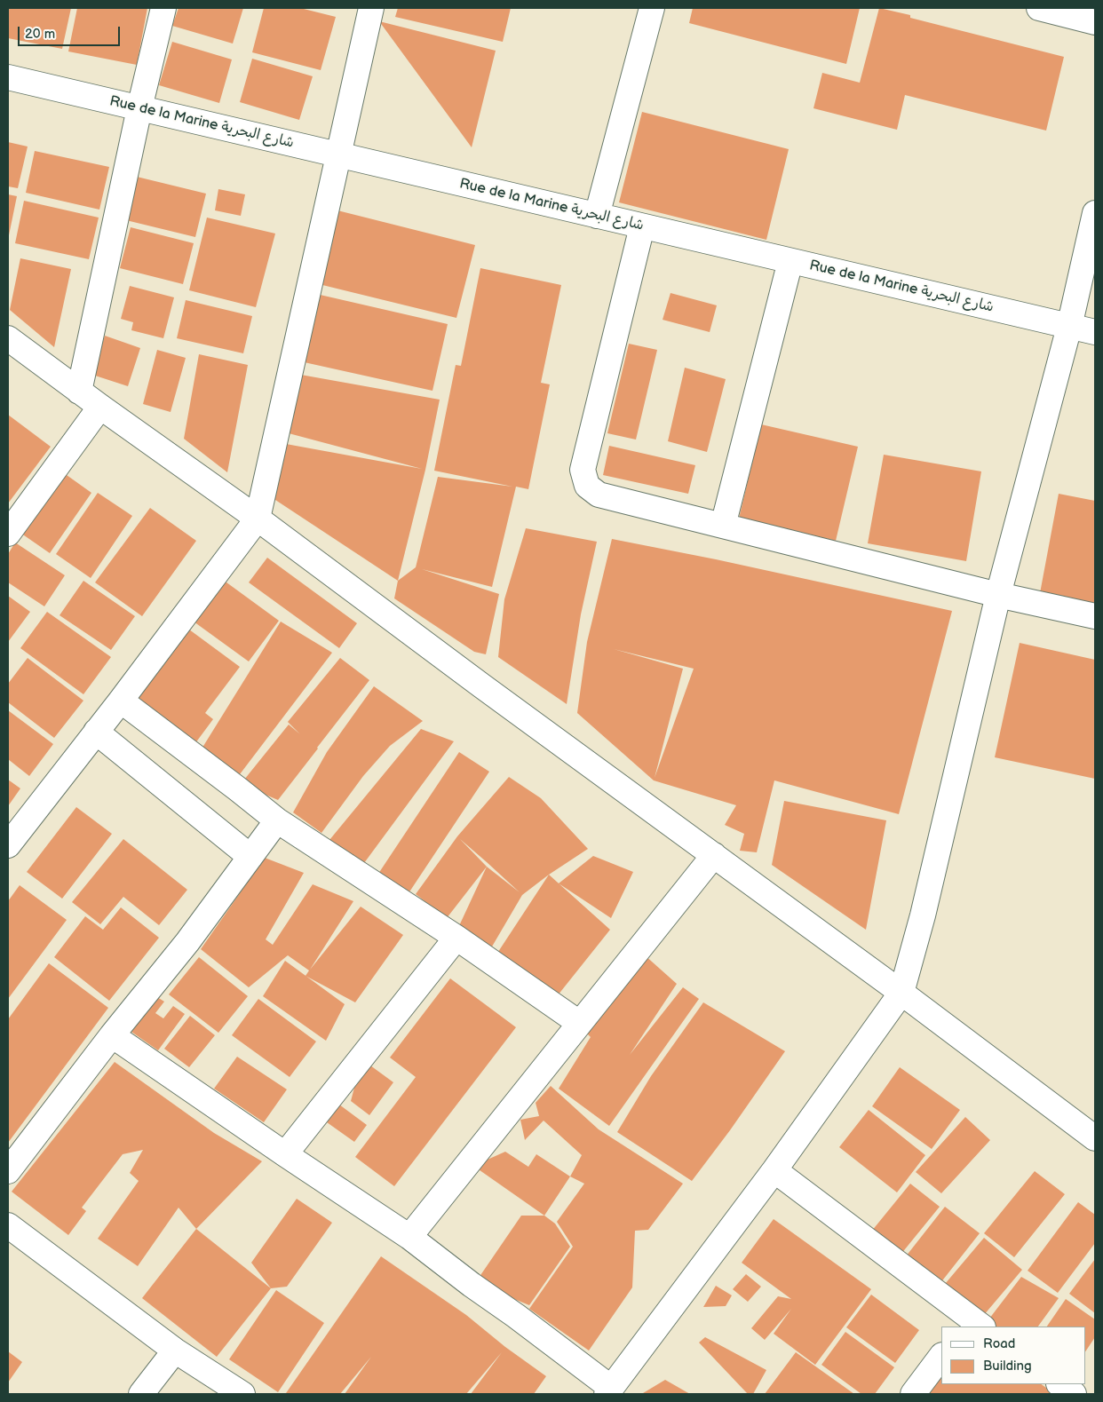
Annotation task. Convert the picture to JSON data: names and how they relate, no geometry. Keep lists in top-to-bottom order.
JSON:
{
  "streets": {
    "street": ["Rue de la Marine شارع البحرية"]
  },
  "legend": ["Road", "Building"],
  "scale_bar": "20 m"
}
